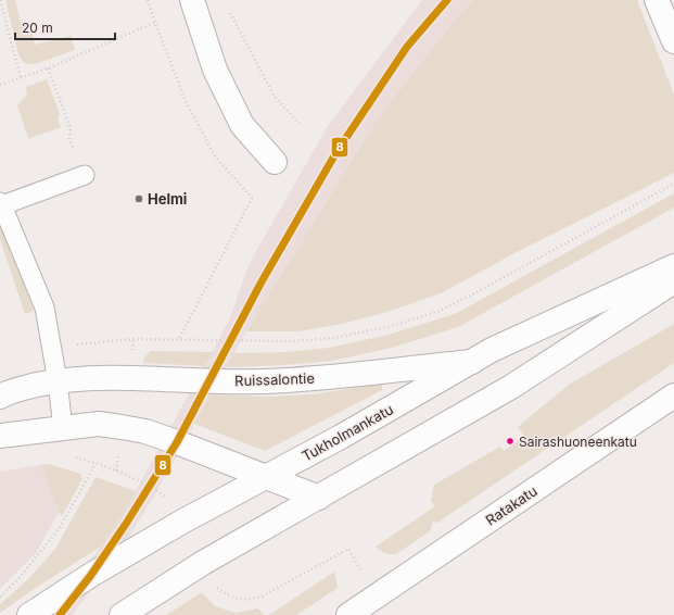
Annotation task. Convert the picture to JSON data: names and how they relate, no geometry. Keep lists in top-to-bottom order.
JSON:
{
  "streets": {
    "street": ["Ruissalontie", "Tukholmankatu", "Ratakatu"]
  },
  "crossings": [
    ["Ruissalontie", "Tukholmankatu"]
  ],
  "places": ["Helmi", "Sairashuoneenkatu"],
  "lines": ["transit line 8"],
  "scale_bar": "20 m"
}
